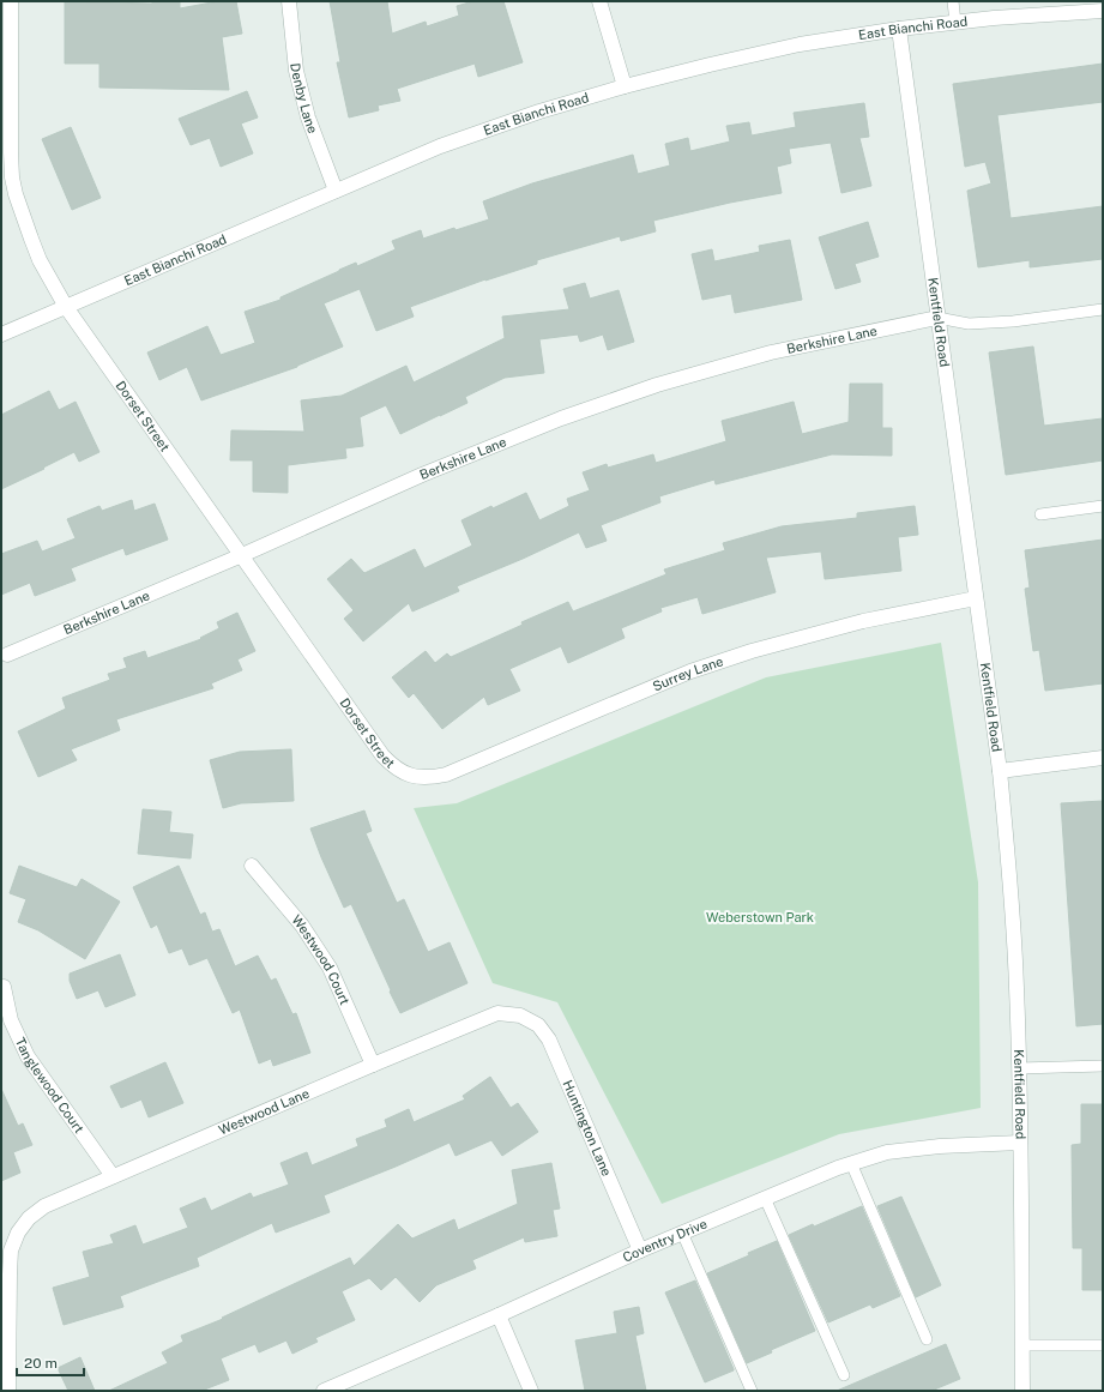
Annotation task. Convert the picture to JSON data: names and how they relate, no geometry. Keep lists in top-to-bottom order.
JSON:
{
  "streets": {
    "street": [
      "East Bianchi Road",
      "Denby Lane",
      "Kentfield Road",
      "Berkshire Lane",
      "Dorset Street",
      "Surrey Lane",
      "Westwood Court",
      "Tanglewood Court",
      "Westwood Lane",
      "Huntington Lane",
      "Coventry Drive"
    ]
  },
  "crossings": [
    ["East Bianchi Road", "Denby Lane"],
    ["East Bianchi Road", "Kentfield Road"],
    ["East Bianchi Road", "Dorset Street"],
    ["Kentfield Road", "Berkshire Lane"],
    ["Kentfield Road", "Surrey Lane"],
    ["Kentfield Road", "Coventry Drive"],
    ["Berkshire Lane", "Dorset Street"],
    ["Dorset Street", "Surrey Lane"],
    ["Westwood Court", "Westwood Lane"],
    ["Tanglewood Court", "Westwood Lane"],
    ["Westwood Lane", "Huntington Lane"],
    ["Huntington Lane", "Coventry Drive"]
  ],
  "parks": ["Weberstown Park"],
  "scale_bar": "20 m"
}
